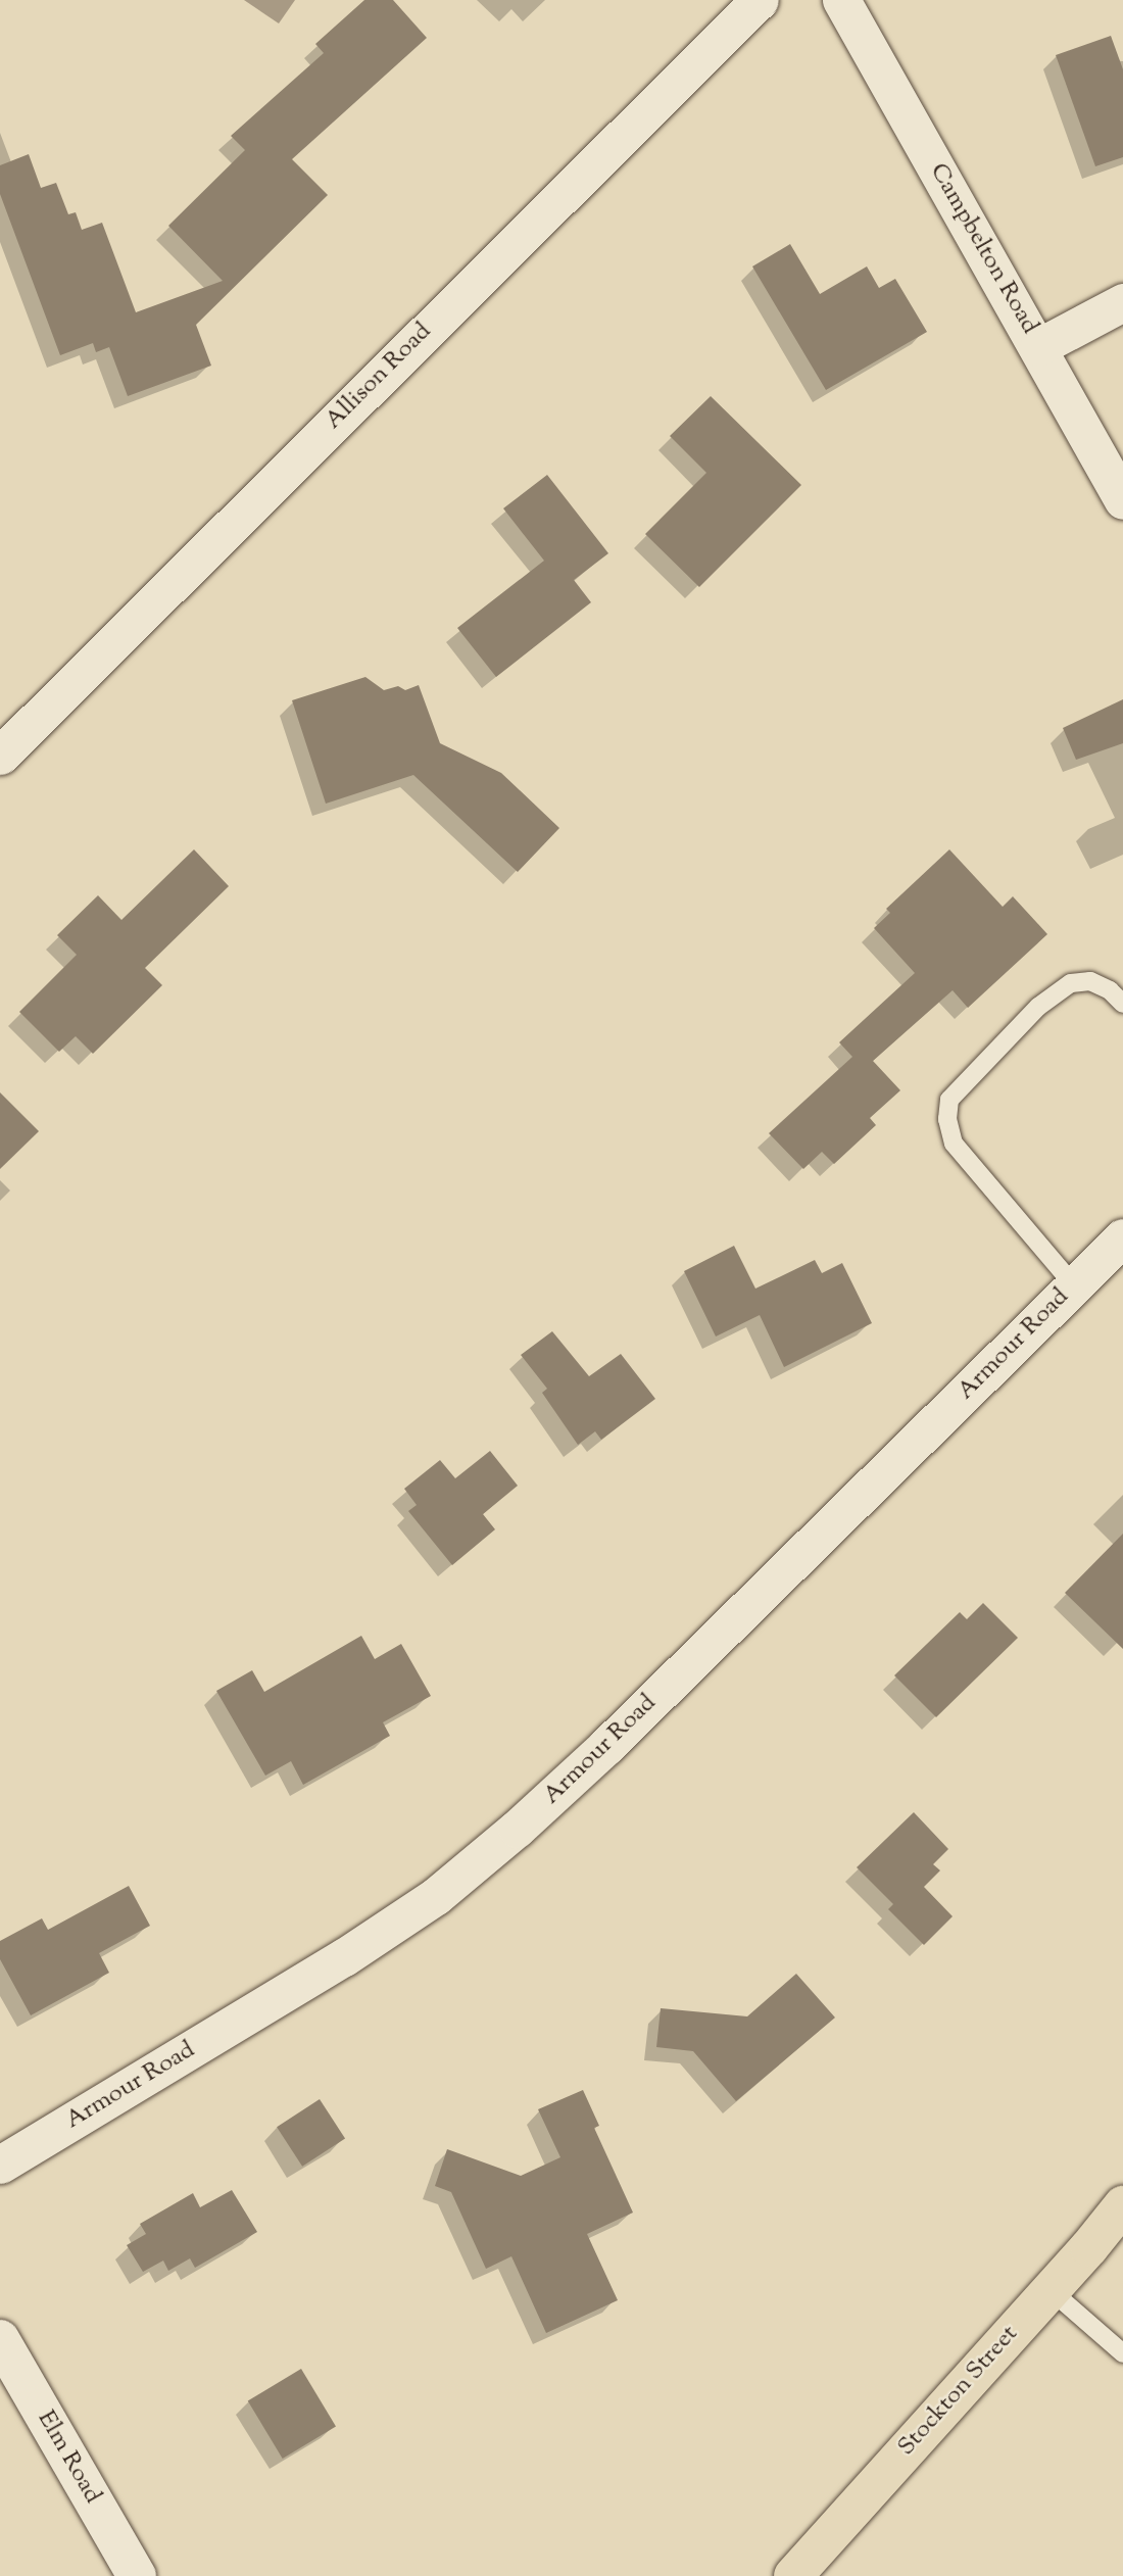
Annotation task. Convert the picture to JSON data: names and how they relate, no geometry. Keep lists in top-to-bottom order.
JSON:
{
  "streets": {
    "highway": ["Stockton Street"],
    "street": [
      "Campbelton Road",
      "Allison Road",
      "Armour Road",
      "Elm Road"
    ]
  }
}
